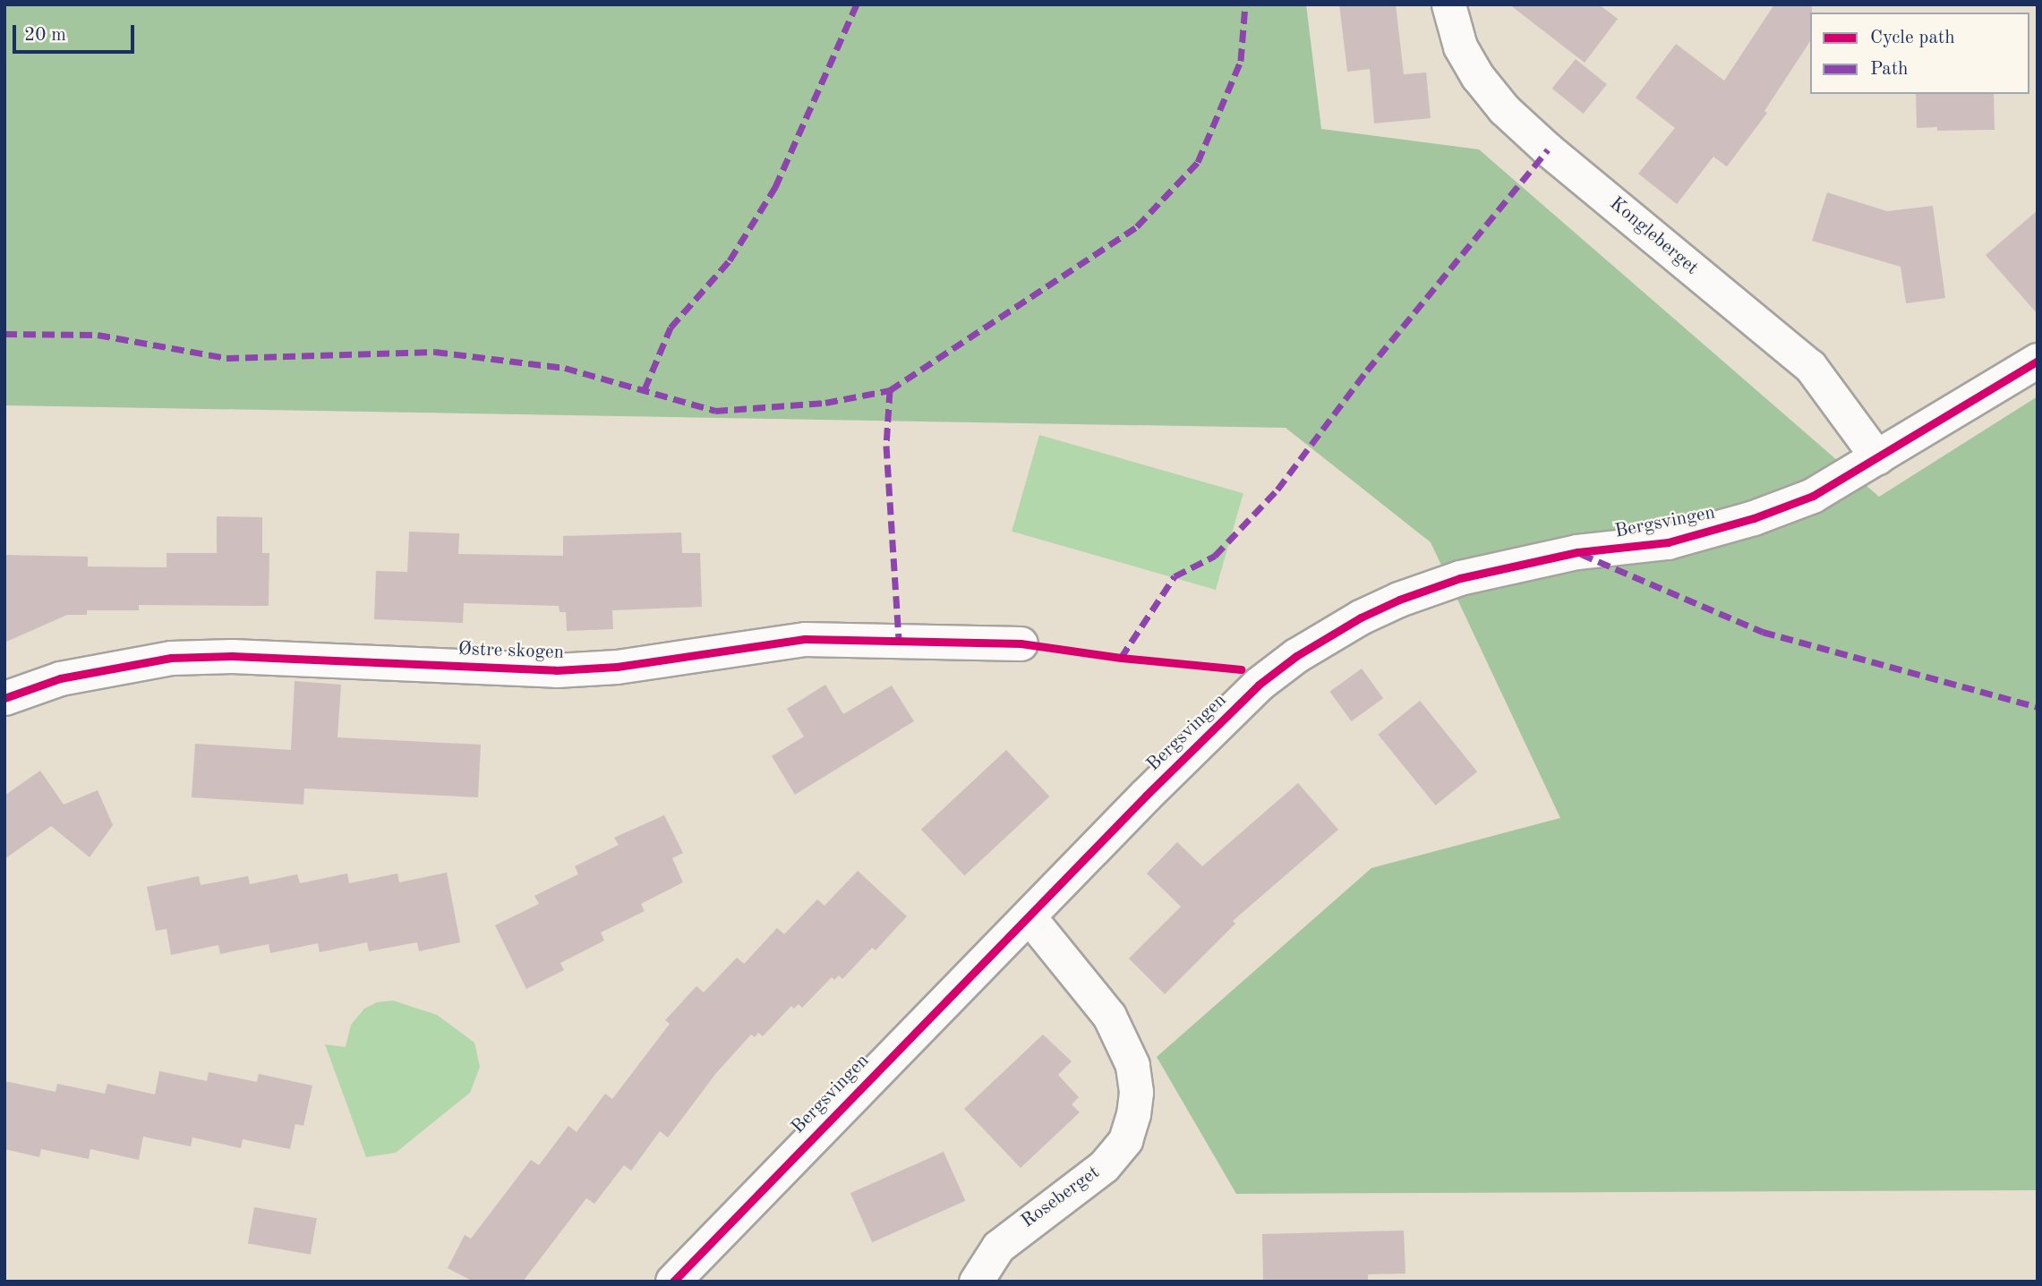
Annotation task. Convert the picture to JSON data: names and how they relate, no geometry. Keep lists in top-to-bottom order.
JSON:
{
  "streets": {
    "street": [
      "Kongleberget",
      "Bergsvingen",
      "Østre skogen",
      "Roseberget"
    ]
  },
  "crossings": [
    ["Kongleberget", "Bergsvingen"],
    ["Bergsvingen", "Roseberget"]
  ],
  "legend": ["Cycle path", "Path"],
  "scale_bar": "20 m"
}
